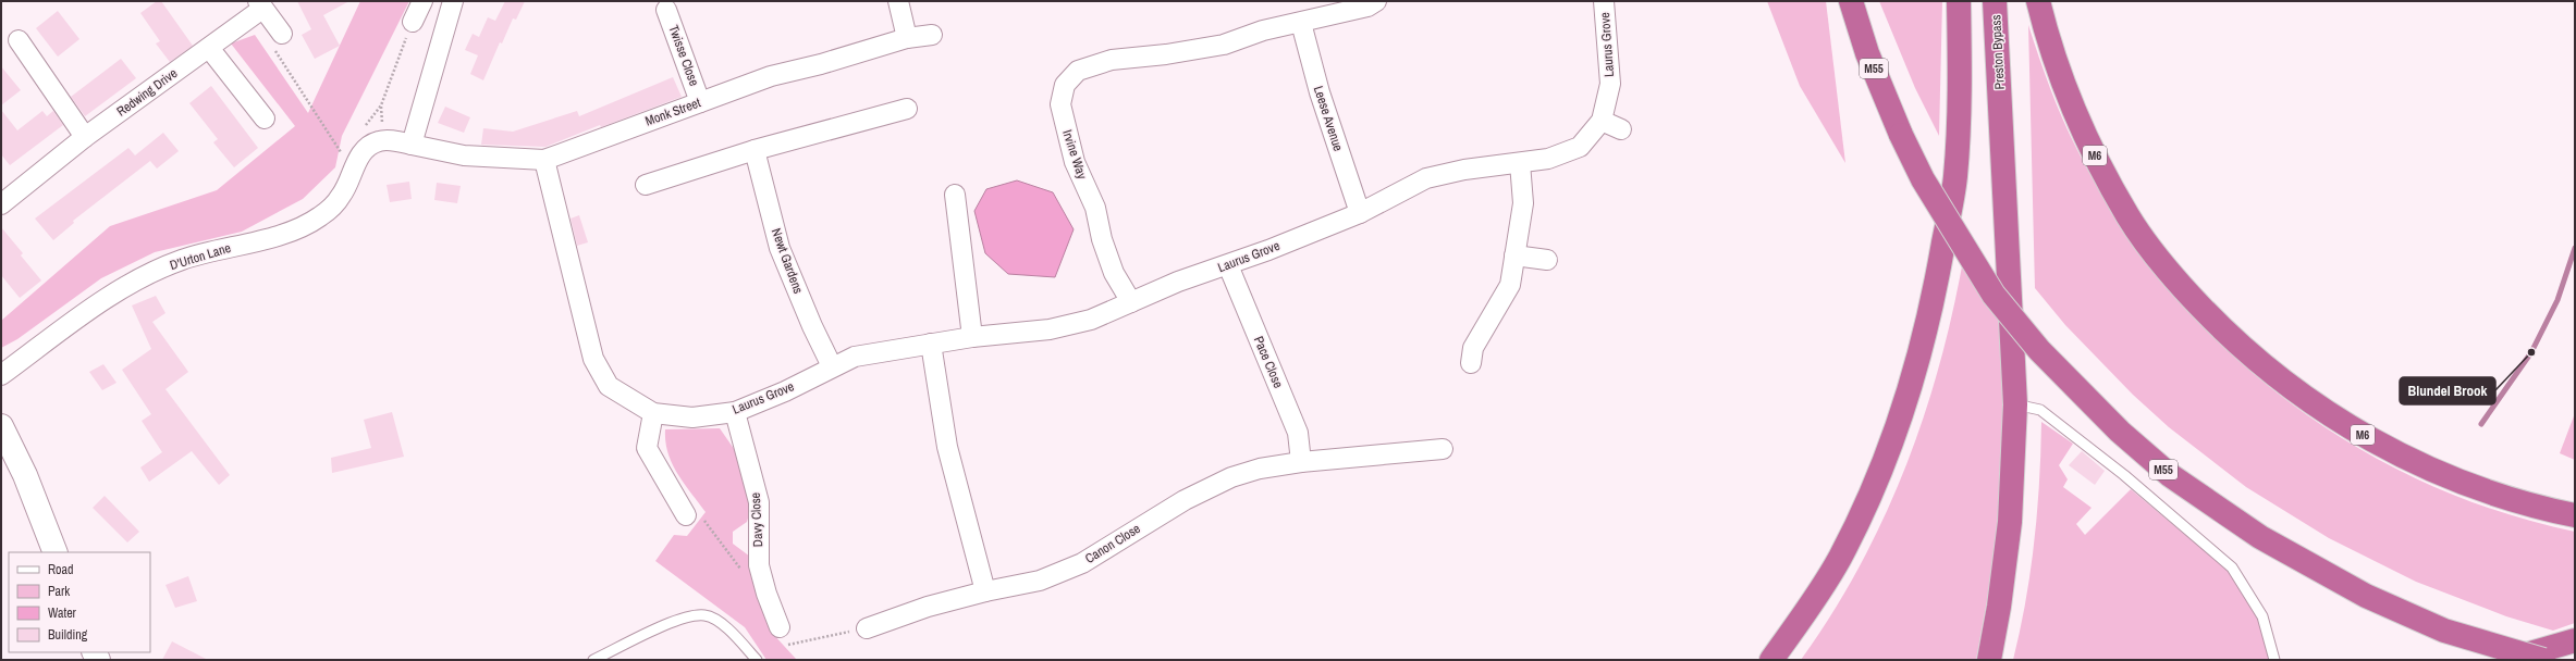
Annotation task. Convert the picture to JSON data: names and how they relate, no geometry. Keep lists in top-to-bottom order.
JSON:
{
  "streets": {
    "highway": ["Preston Bypass", "M55", "M6"],
    "street": [
      "Laurus Grove",
      "Twisse Close",
      "Redwing Drive",
      "Monk Street",
      "Leese Avenue",
      "Irvine Way",
      "D'Urton Lane",
      "Newt Gardens",
      "Pace Close",
      "Davy Close",
      "Canon Close"
    ]
  },
  "crossings": [
    ["Laurus Grove", "Monk Street"],
    ["Laurus Grove", "Leese Avenue"],
    ["Laurus Grove", "Irvine Way"],
    ["Laurus Grove", "Newt Gardens"],
    ["Laurus Grove", "Pace Close"],
    ["Laurus Grove", "Davy Close"],
    ["Twisse Close", "Monk Street"],
    ["Monk Street", "D'Urton Lane"],
    ["Leese Avenue", "Irvine Way"],
    ["Pace Close", "Canon Close"]
  ],
  "places": ["Blundel Brook"],
  "legend": [
    "Road",
    "Park",
    "Water",
    "Building"
  ]
}
